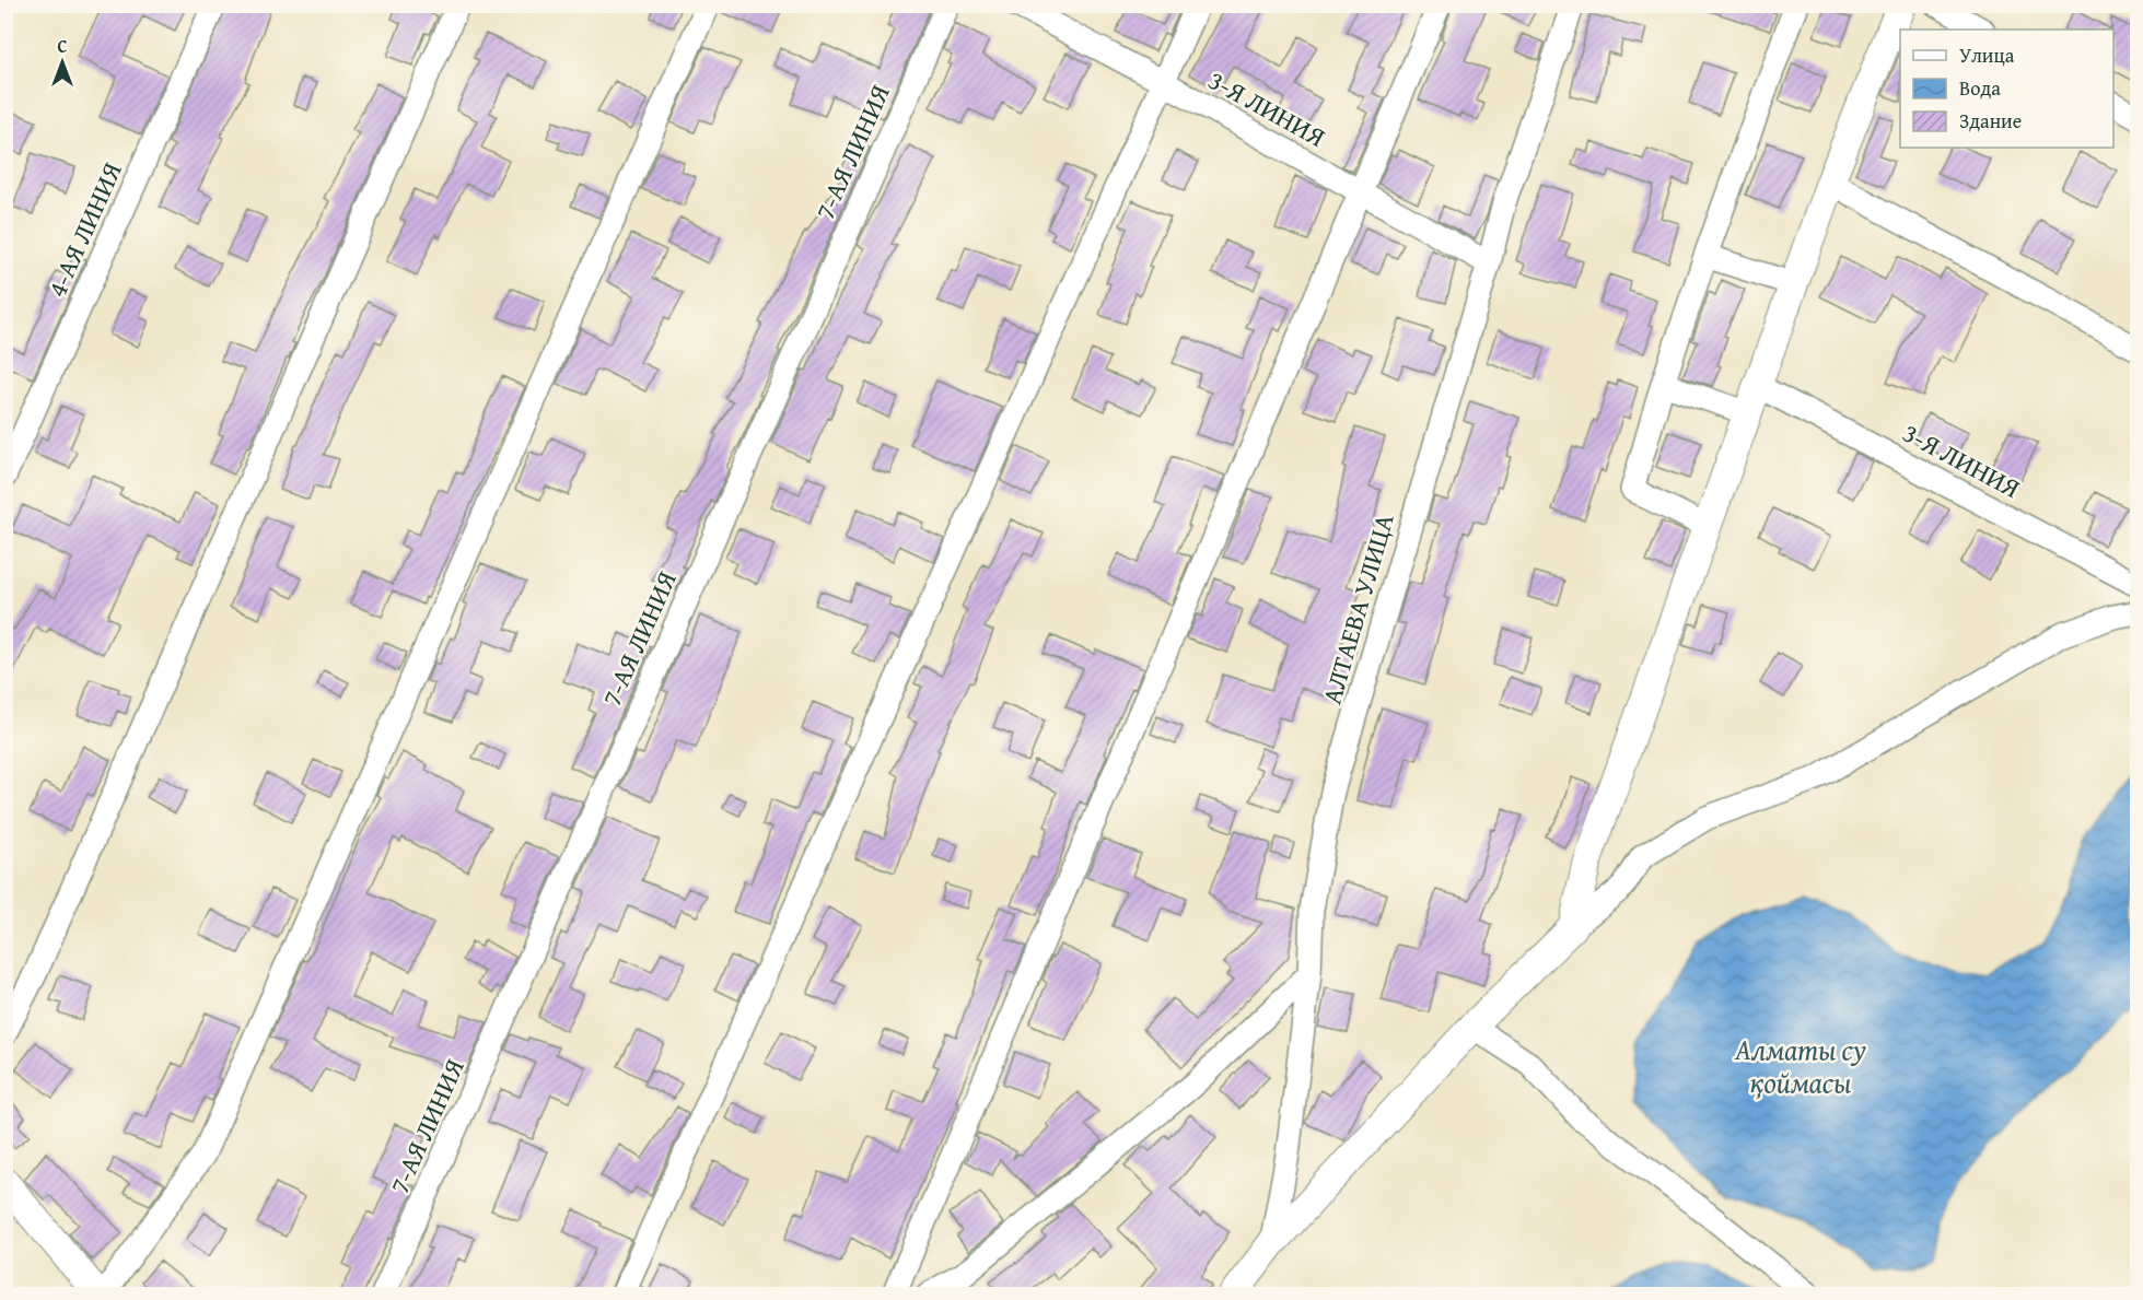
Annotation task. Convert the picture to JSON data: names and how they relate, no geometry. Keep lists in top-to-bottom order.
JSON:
{
  "streets": {
    "street": [
      "3-Я ЛИНИЯ",
      "7-АЯ ЛИНИЯ",
      "4-АЯ ЛИНИЯ",
      "АЛТАЕВА УЛИЦА"
    ]
  },
  "crossings": [
    ["3-Я ЛИНИЯ", "АЛТАЕВА УЛИЦА"]
  ],
  "water": ["Алматы су қоймасы"],
  "legend": ["Улица", "Вода", "Здание"],
  "north": "top"
}
